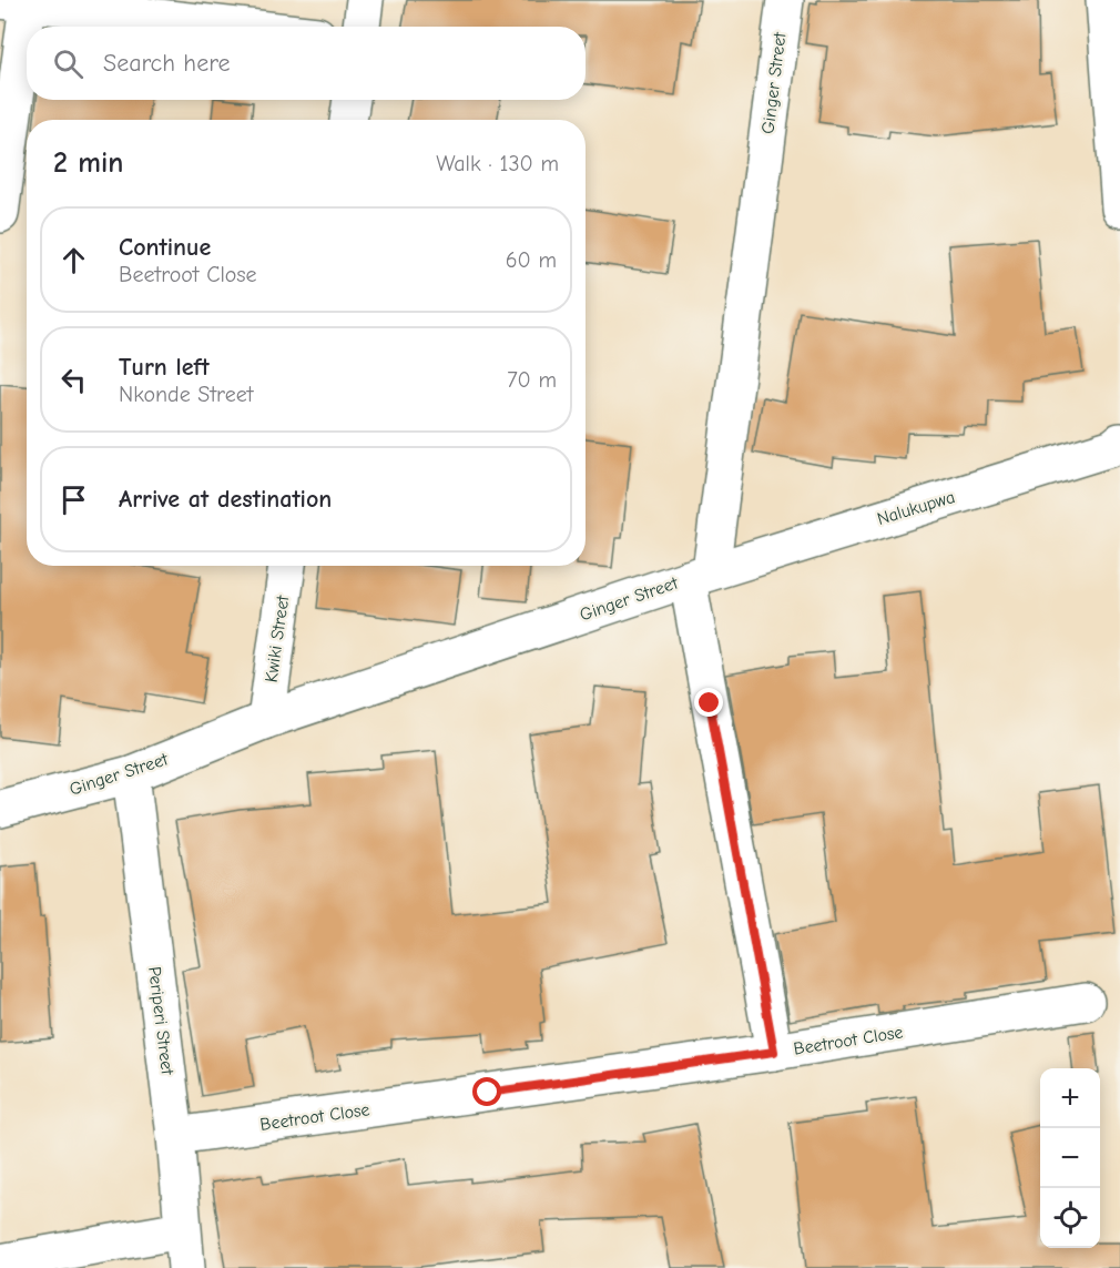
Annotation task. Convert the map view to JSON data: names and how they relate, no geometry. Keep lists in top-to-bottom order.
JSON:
{
  "streets": {
    "street": [
      "Ginger Street",
      "Nalukupwa",
      "Kwiki Street",
      "Periperi Street",
      "Beetroot Close"
    ]
  },
  "crossings": [
    ["Ginger Street", "Nalukupwa"],
    ["Ginger Street", "Kwiki Street"],
    ["Ginger Street", "Periperi Street"],
    ["Periperi Street", "Beetroot Close"]
  ],
  "page": {
    "search": "Search here",
    "heading": ["2 min", "Walk · 130 m"],
    "list": [
      ["Continue", "Beetroot Close", "60 m"],
      ["Turn left", "Nkonde Street", "70 m"],
      "Arrive at destination"
    ],
    "map_buttons": ["+", "−"]
  }
}
